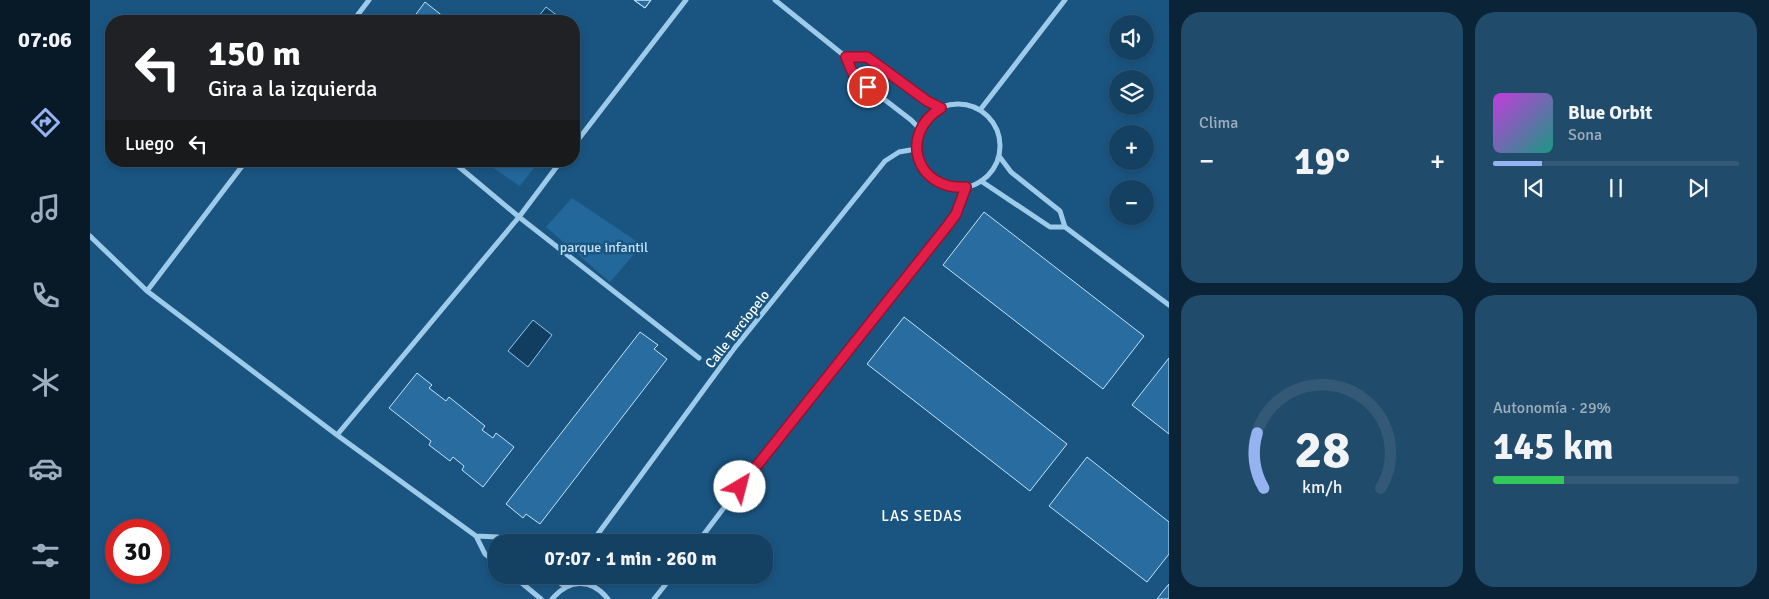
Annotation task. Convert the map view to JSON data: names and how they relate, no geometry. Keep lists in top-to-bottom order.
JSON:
{
  "streets": {
    "street": ["Calle Terciopelo"]
  },
  "districts": ["LAS SEDAS"],
  "parks": ["parque infantil"],
  "page": {
    "tabs": "07:06",
    "tile": [
      "Clima",
      ["Autonomía · 29%", "145 km"]
    ],
    "map_buttons": ["+", "−"],
    "turn": ["150 m", "Gira a la izquierda"],
    "song": ["Blue Orbit", "Sona"],
    "then": "Luego",
    "heat": ["−", "19°", "+"],
    "limit": "30",
    "trip": "07:07 · 1 min · 260 m",
    "gauge": ["28", "km/h"]
  }
}
